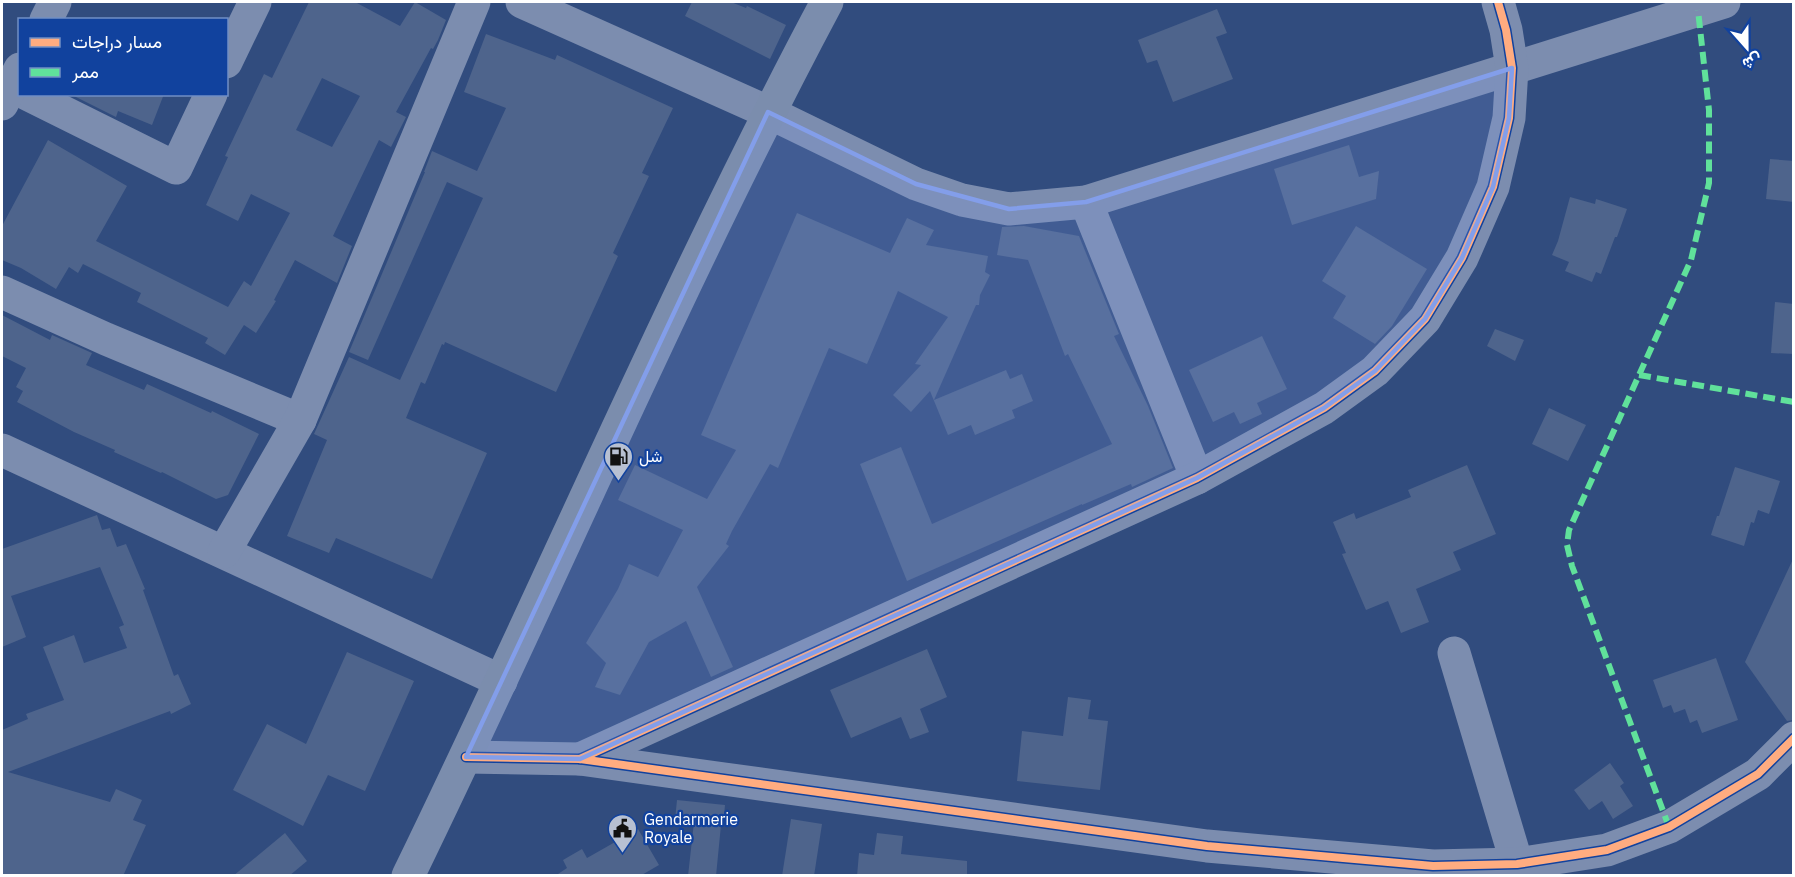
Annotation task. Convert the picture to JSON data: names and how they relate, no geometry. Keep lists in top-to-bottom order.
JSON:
{
  "places": {
    "fuel station": ["شل"],
    "public building": ["Gendarmerie Royale"]
  },
  "legend": ["مسار دراجات", "ممر"],
  "north": "bottom"
}
